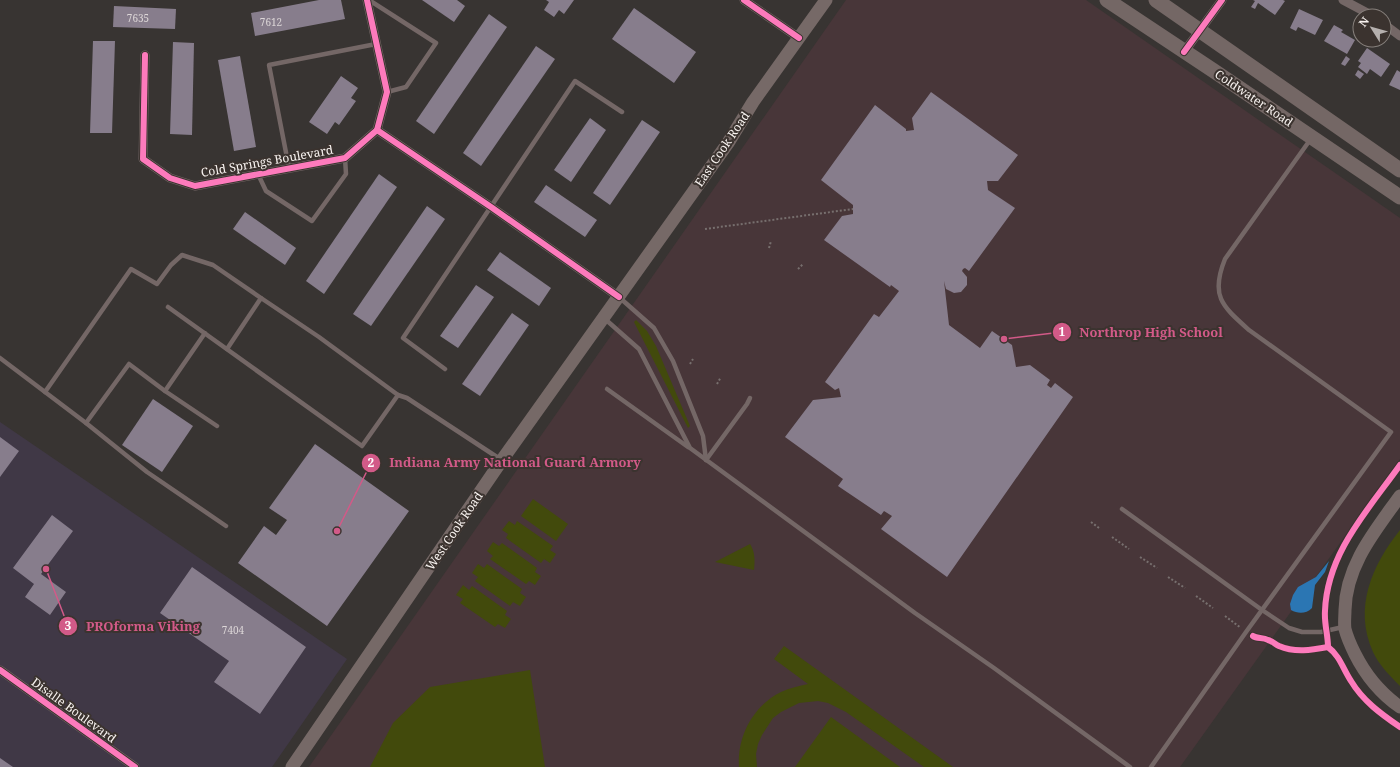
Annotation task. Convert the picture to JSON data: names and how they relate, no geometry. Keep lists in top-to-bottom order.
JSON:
{
  "streets": {
    "main road": ["Coldwater Road", "East Cook Road", "West Cook Road"],
    "street": ["Cold Springs Boulevard", "Disalle Boulevard"]
  },
  "crossings": [
    ["East Cook Road", "West Cook Road"]
  ],
  "places": ["Northrop High School", "Indiana Army National Guard Armory", "PROforma Viking"],
  "house_numbers": ["7635", "7612", "7404"],
  "north": "top left"
}
